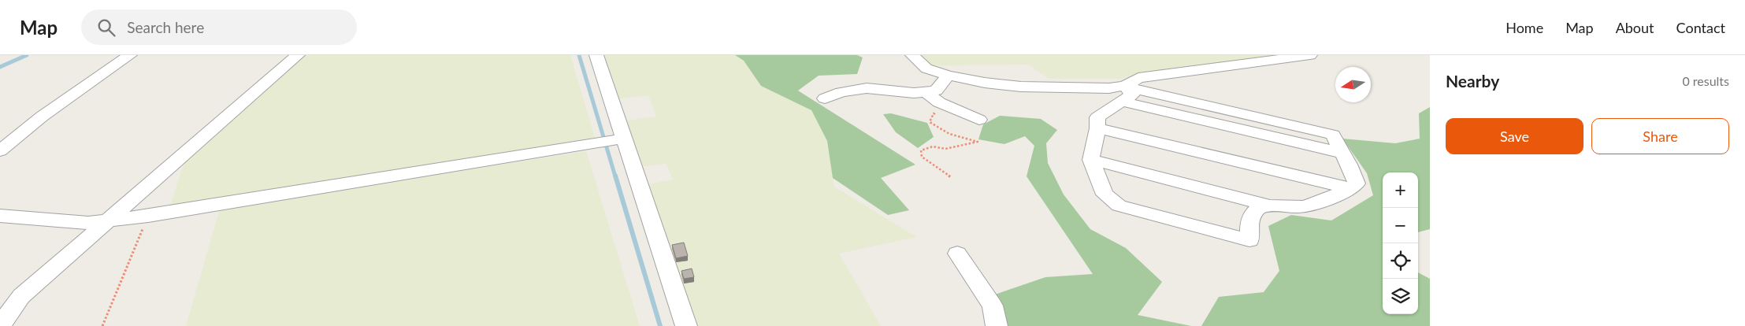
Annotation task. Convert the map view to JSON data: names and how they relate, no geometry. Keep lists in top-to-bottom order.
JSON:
{
  "north": "left",
  "page": {
    "header": "Map",
    "search": "Search here",
    "nav": [
      "Home",
      "Map",
      "About",
      "Contact"
    ],
    "heading": ["Nearby", "0 results"],
    "buttons": ["Save", "Share"],
    "map_buttons": ["+", "−"]
  }
}
